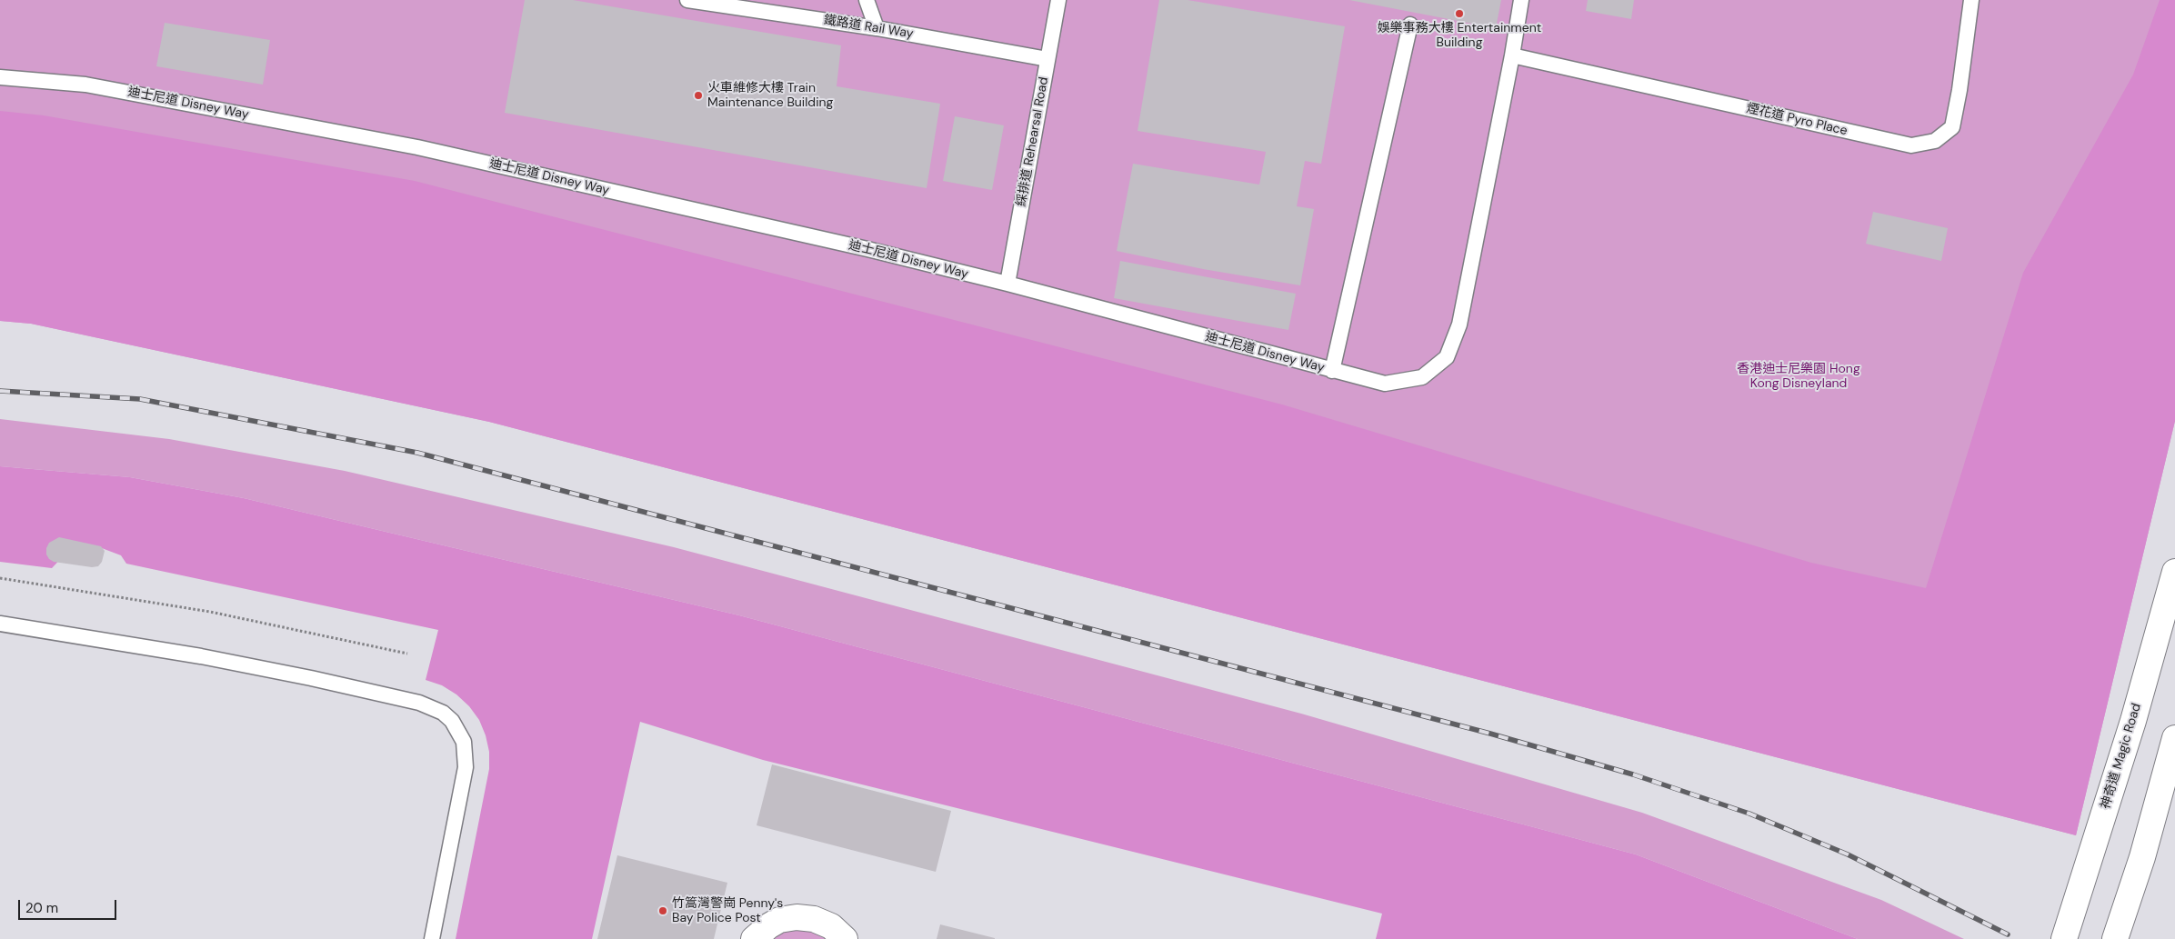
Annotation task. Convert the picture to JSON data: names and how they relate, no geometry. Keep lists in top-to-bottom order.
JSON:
{
  "streets": {
    "street": ["神奇道 Magic Road"],
    "lane": [
      "鐵路道 Rail Way",
      "迪士尼道 Disney Way",
      "煙花道 Pyro Place",
      "綵排道 Rehearsal Road"
    ]
  },
  "crossings": [
    ["鐵路道 Rail Way", "綵排道 Rehearsal Road"],
    ["迪士尼道 Disney Way", "煙花道 Pyro Place"],
    ["迪士尼道 Disney Way", "綵排道 Rehearsal Road"]
  ],
  "parks": ["香港迪士尼樂園 Hong Kong Disneyland"],
  "places": ["娛樂事務大樓 Entertainment Building", "火車維修大樓 Train Maintenance Building", "竹篙灣警崗 Penny's Bay Police Post"],
  "scale_bar": "20 m"
}
